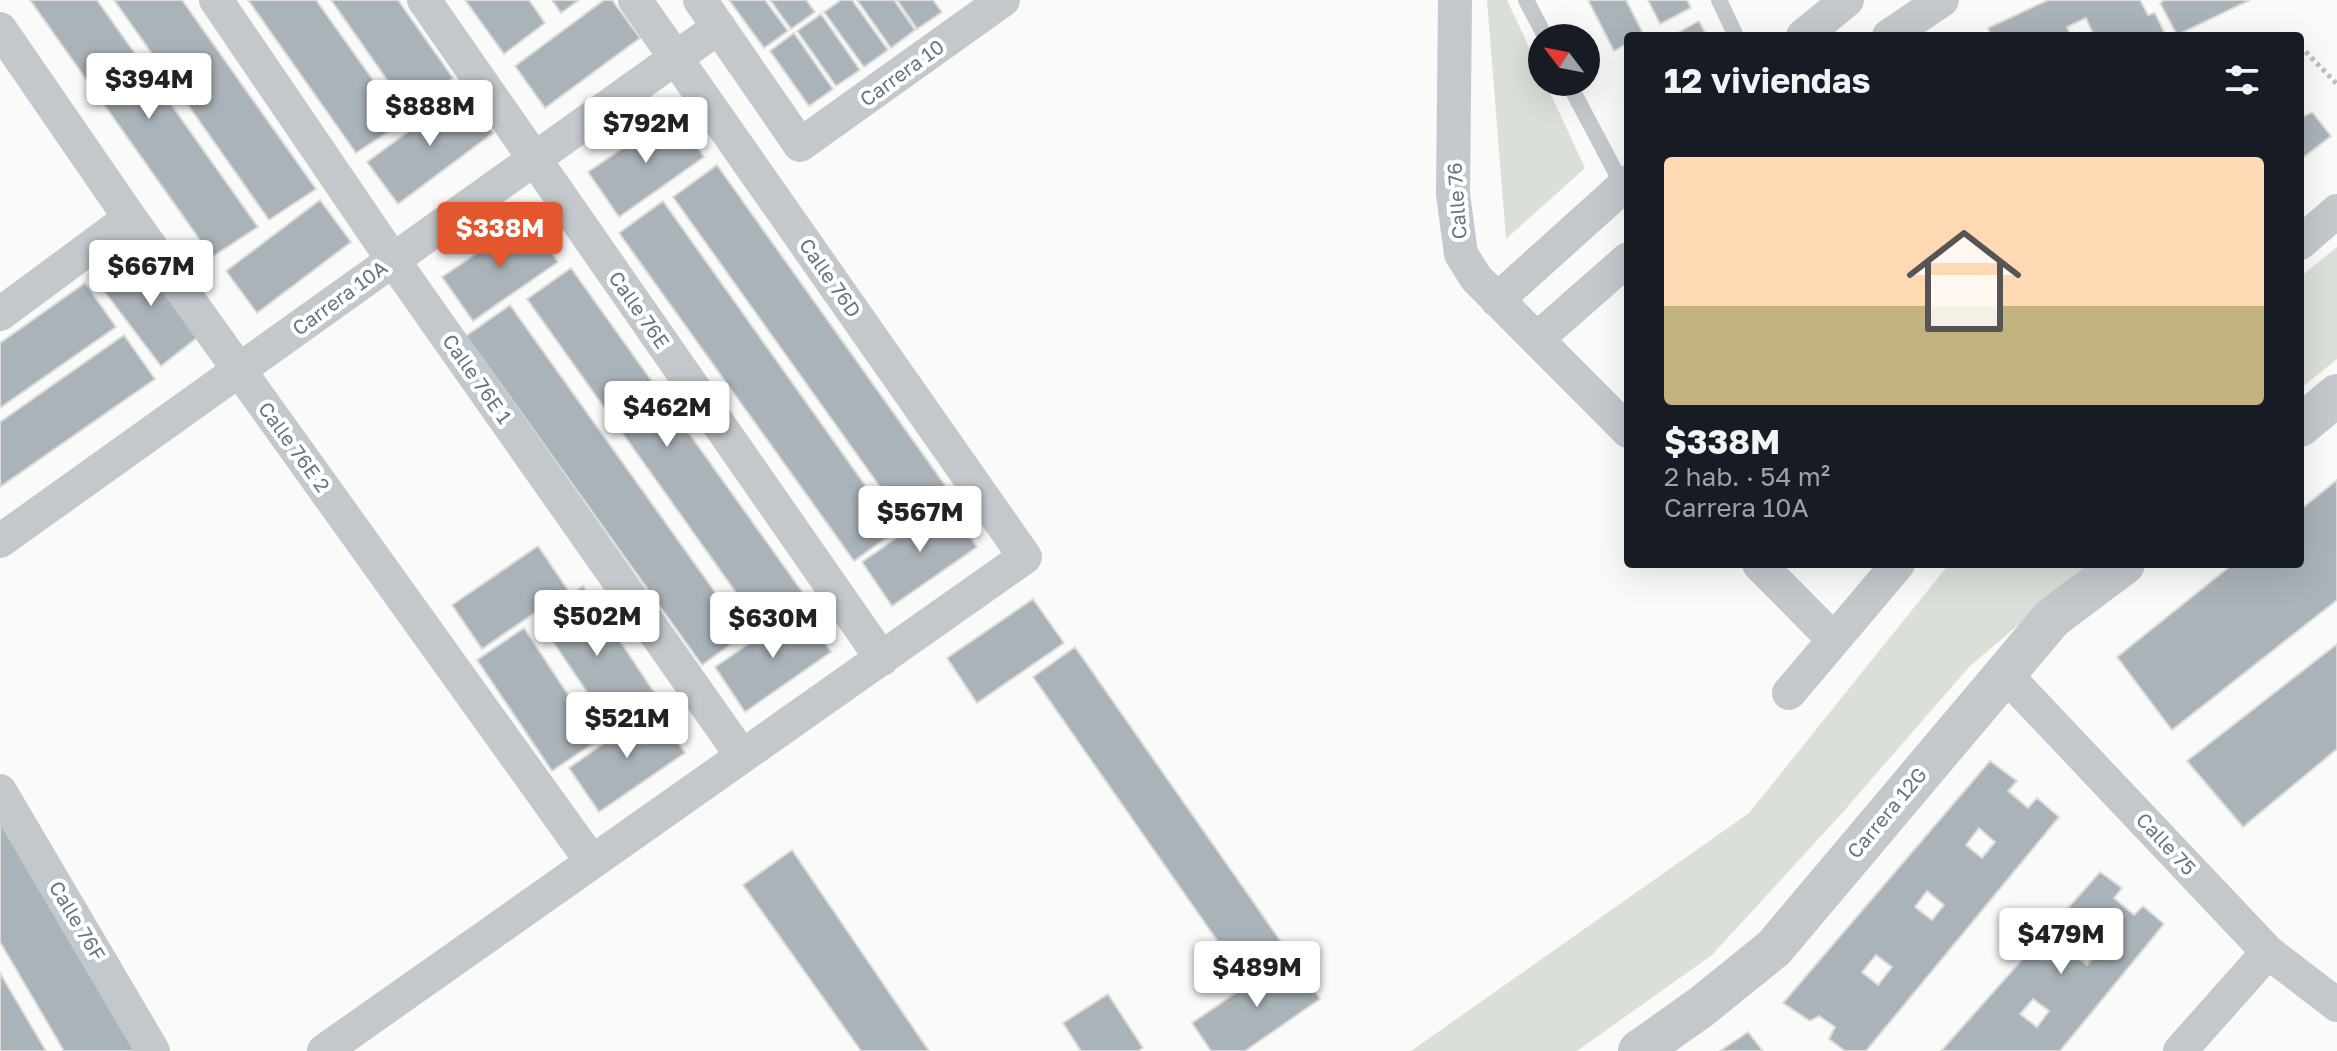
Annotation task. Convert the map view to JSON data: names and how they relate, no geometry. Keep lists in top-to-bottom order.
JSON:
{
  "streets": {
    "street": [
      "Carrera 10",
      "Calle 76",
      "Calle 76D",
      "Carrera 10A",
      "Calle 76E",
      "Calle 76E 1",
      "Calle 76E 2",
      "Carrera 12G",
      "Calle 75",
      "Calle 76F"
    ]
  },
  "crossings": [
    ["Carrera 10", "Carrera 10A"],
    ["Calle 76D", "Carrera 10A"],
    ["Calle 76D", "Calle 76E"],
    ["Carrera 10A", "Calle 76E"],
    ["Carrera 10A", "Calle 76E 1"],
    ["Carrera 10A", "Calle 76E 2"],
    ["Carrera 12G", "Calle 75"]
  ],
  "north": "top left",
  "page": {
    "heading": "12 viviendas",
    "price": [
      "$394M",
      "$888M",
      "$792M",
      "$338M",
      "$667M",
      "$462M",
      "$567M",
      "$502M",
      "$630M",
      "$521M",
      "$479M",
      "$489M"
    ],
    "list": [
      {
        "name": "$338M",
        "note": "2 hab. · 54 m² · Carrera 10A"
      }
    ]
  }
}
